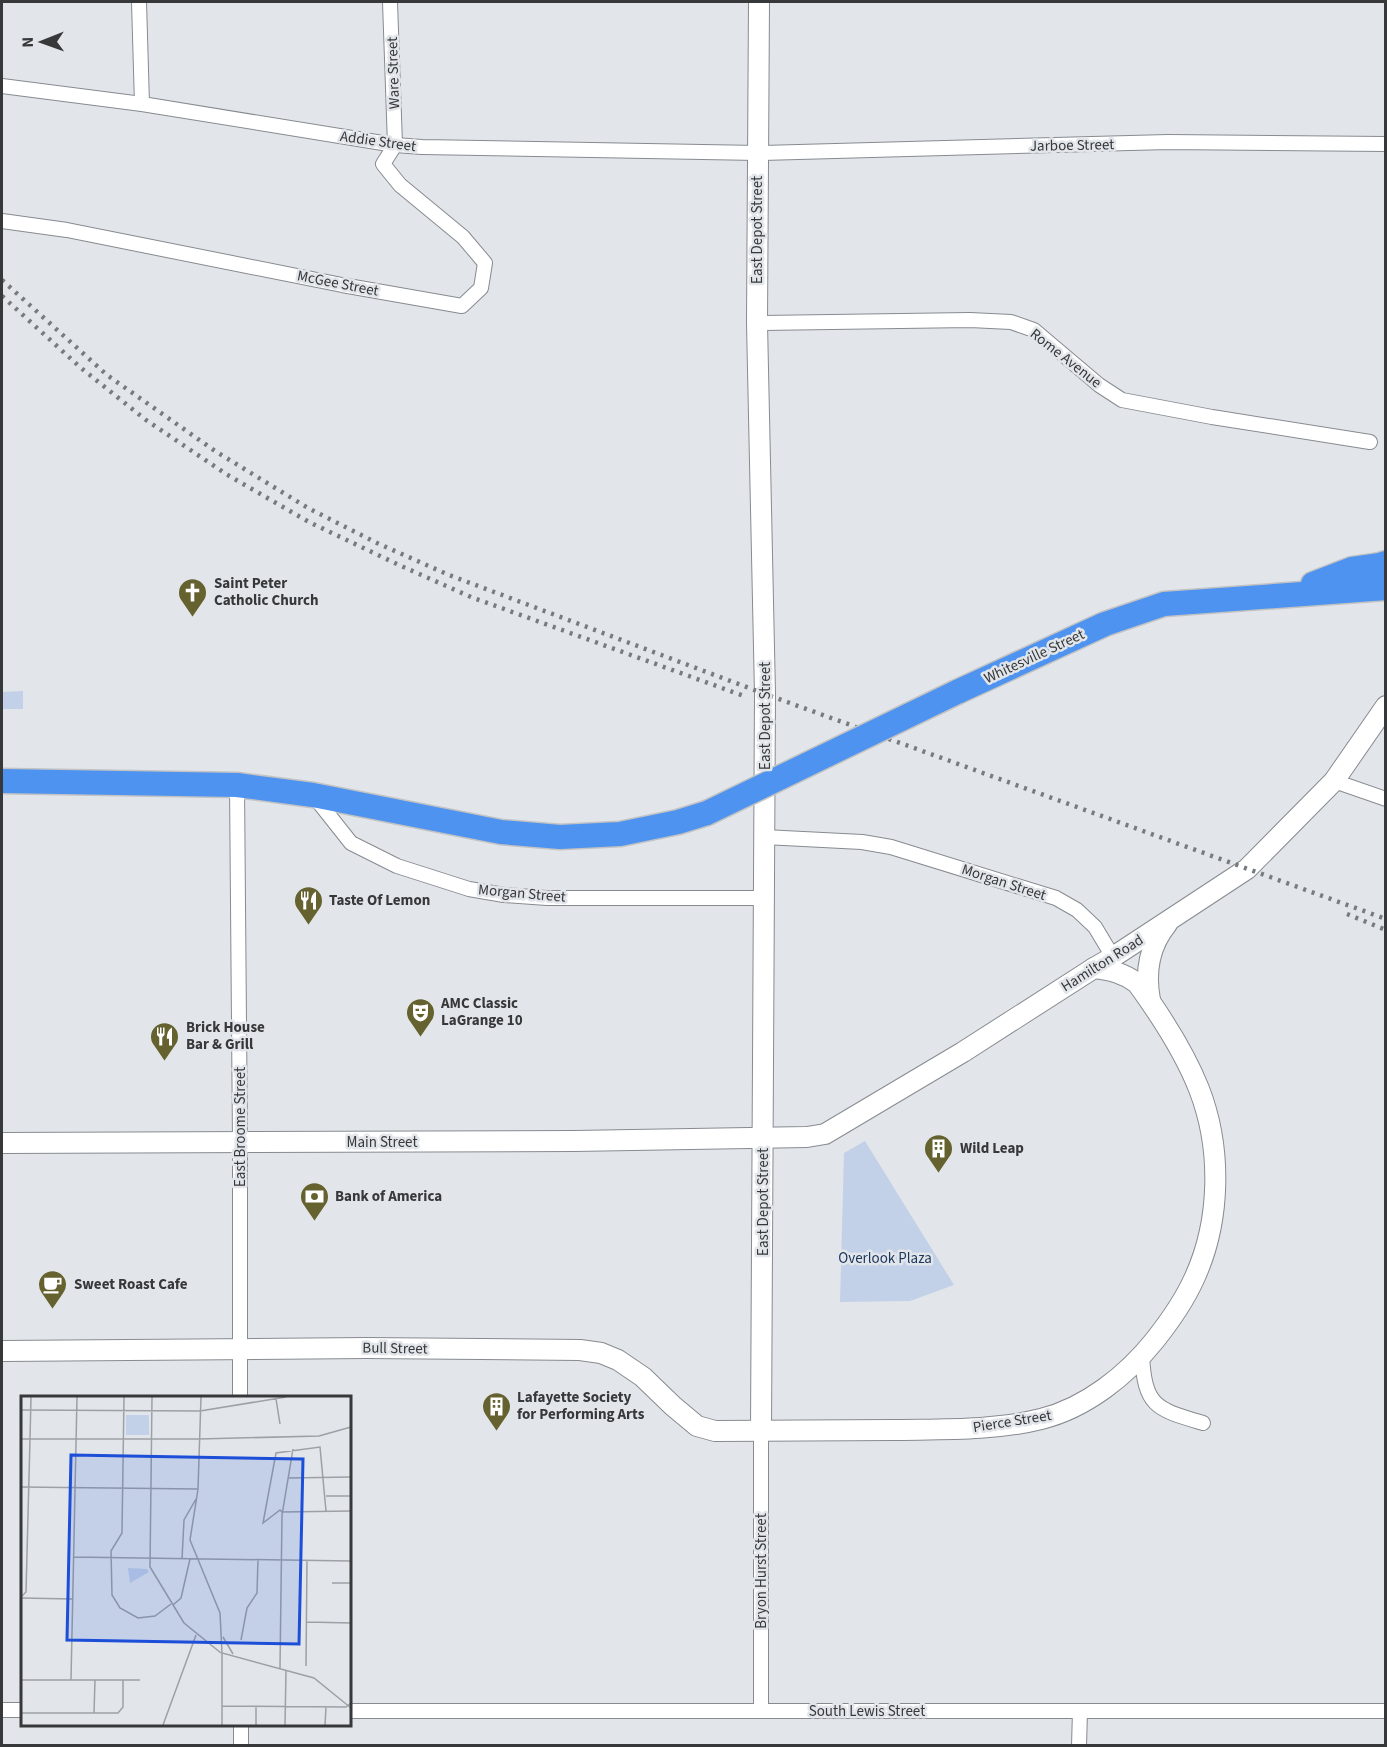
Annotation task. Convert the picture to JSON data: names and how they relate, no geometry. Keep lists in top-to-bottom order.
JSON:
{
  "streets": {
    "highway": ["Whitesville Street"],
    "street": [
      "Ware Street",
      "Addie Street",
      "Jarboe Street",
      "East Depot Street",
      "McGee Street",
      "Rome Avenue",
      "Morgan Street",
      "Hamilton Road",
      "East Broome Street",
      "Main Street",
      "Bull Street",
      "Pierce Street",
      "Bryon Hurst Street",
      "South Lewis Street"
    ]
  },
  "crossings": [
    ["Ware Street", "Addie Street"],
    ["Ware Street", "McGee Street"],
    ["Addie Street", "Jarboe Street"],
    ["Addie Street", "East Depot Street"],
    ["Addie Street", "McGee Street"],
    ["Jarboe Street", "East Depot Street"],
    ["East Depot Street", "Rome Avenue"],
    ["East Depot Street", "Morgan Street"],
    ["East Depot Street", "Hamilton Road"],
    ["East Depot Street", "Main Street"],
    ["East Depot Street", "Bull Street"],
    ["East Depot Street", "Pierce Street"],
    ["East Depot Street", "Bryon Hurst Street"],
    ["Whitesville Street", "Morgan Street"],
    ["Morgan Street", "Hamilton Road"],
    ["Hamilton Road", "Main Street"],
    ["Hamilton Road", "Pierce Street"],
    ["East Broome Street", "Main Street"],
    ["East Broome Street", "Bull Street"],
    ["Bull Street", "Pierce Street"],
    ["Bull Street", "Bryon Hurst Street"],
    ["Pierce Street", "Bryon Hurst Street"],
    ["Bryon Hurst Street", "South Lewis Street"]
  ],
  "parks": ["Overlook Plaza"],
  "places": {
    "church": ["Saint Peter Catholic Church"],
    "restaurant": ["Taste Of Lemon", "Brick House Bar & Grill"],
    "theatre": ["AMC Classic LaGrange 10"],
    "building": ["Wild Leap", "Lafayette Society for Performing Arts"],
    "bank": ["Bank of America"],
    "cafe": ["Sweet Roast Cafe"]
  },
  "north": "left"
}
